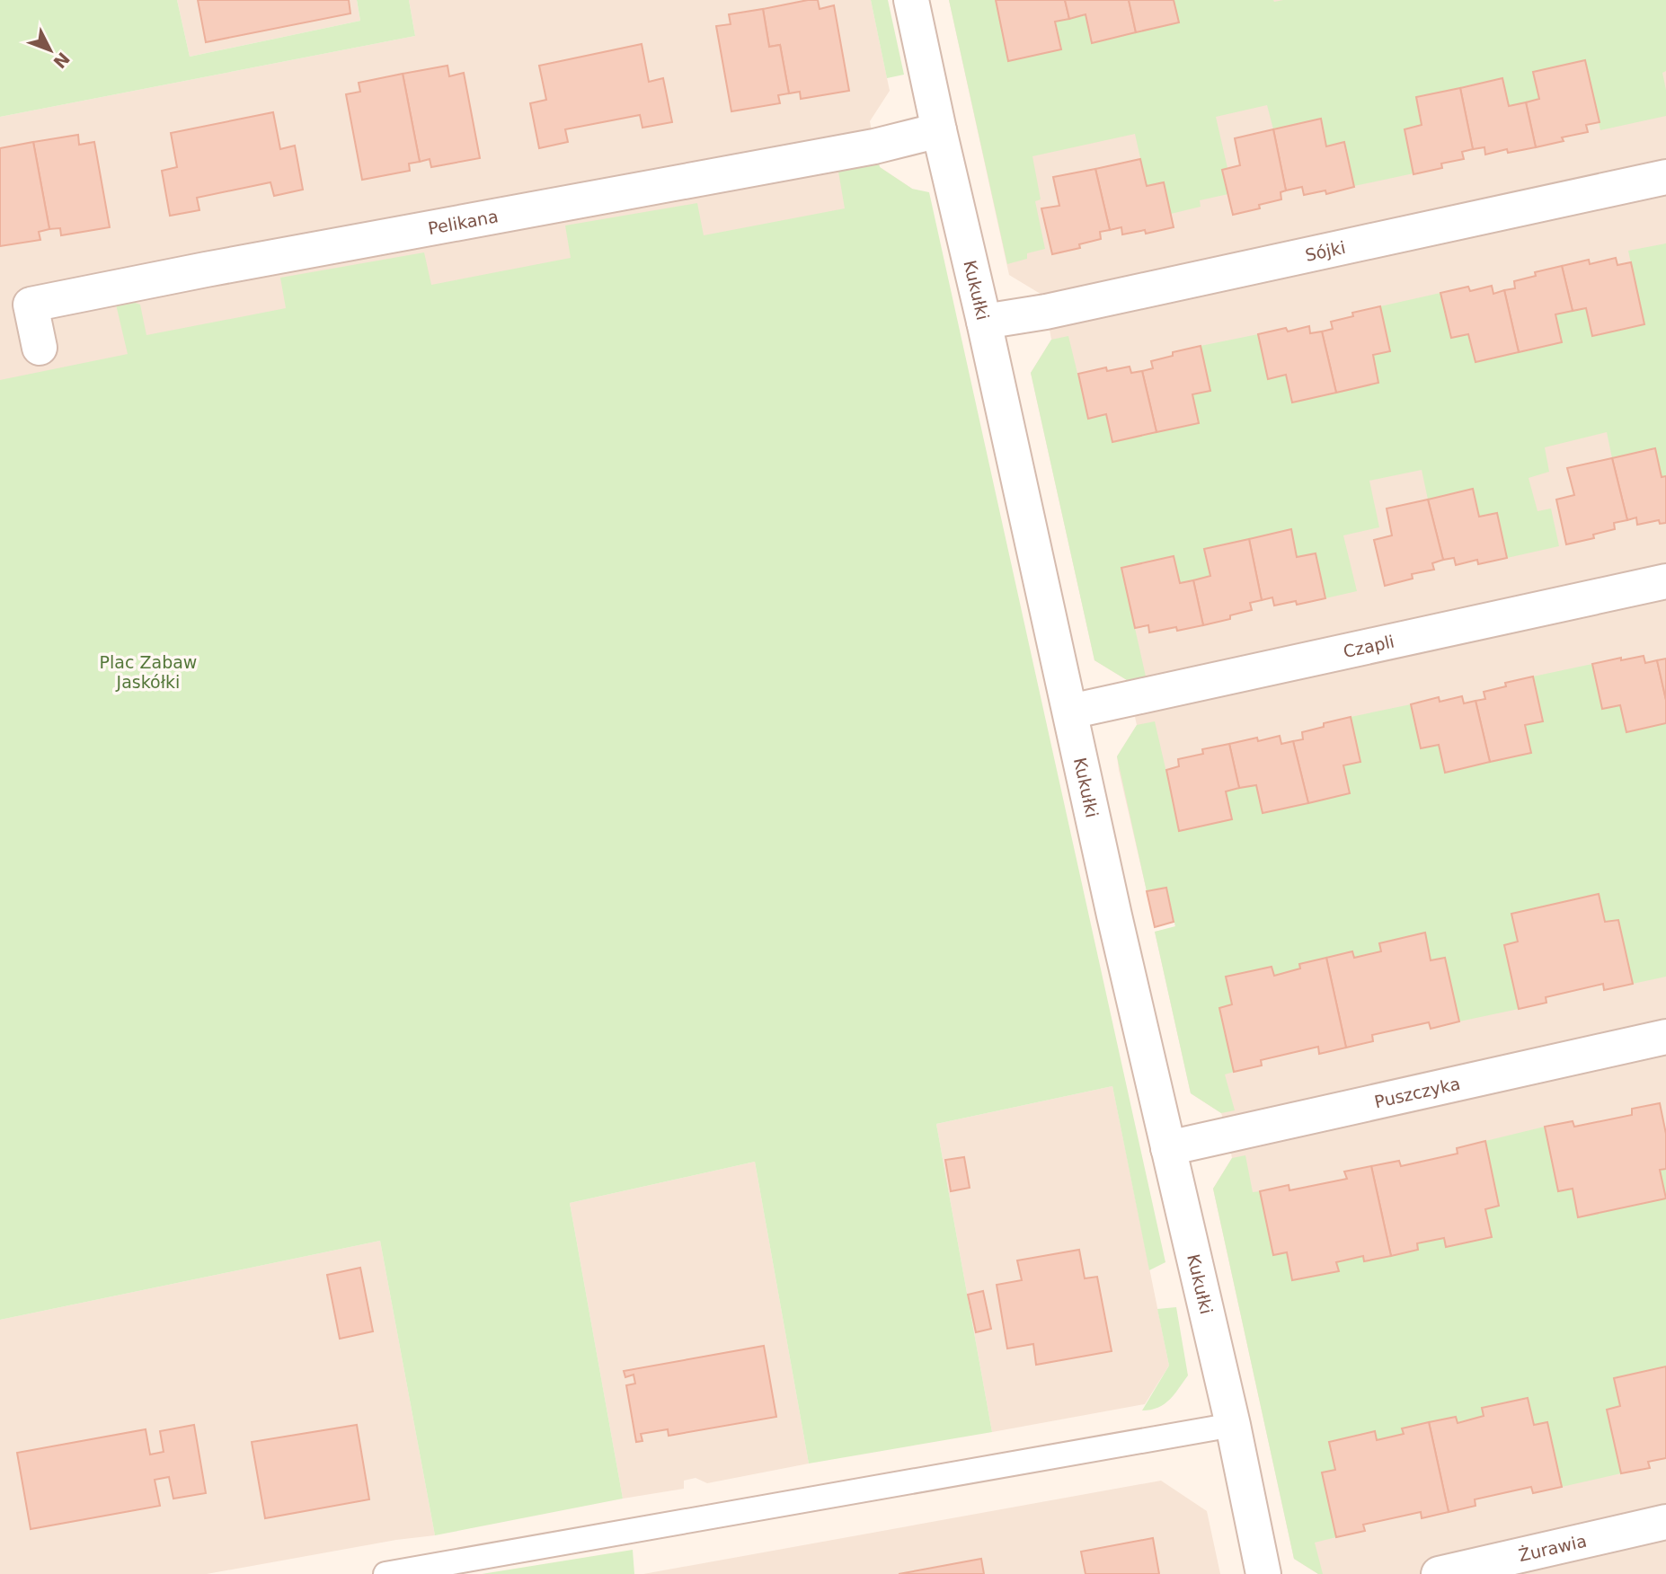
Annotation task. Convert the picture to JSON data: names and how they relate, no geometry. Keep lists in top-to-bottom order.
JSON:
{
  "streets": {
    "street": [
      "Pelikana",
      "Sójki",
      "Kukułki",
      "Czapli",
      "Puszczyka",
      "Żurawia"
    ]
  },
  "crossings": [
    ["Pelikana", "Kukułki"],
    ["Sójki", "Kukułki"],
    ["Kukułki", "Czapli"],
    ["Kukułki", "Puszczyka"]
  ],
  "parks": ["Plac Zabaw Jaskółki"],
  "north": "bottom right"
}
